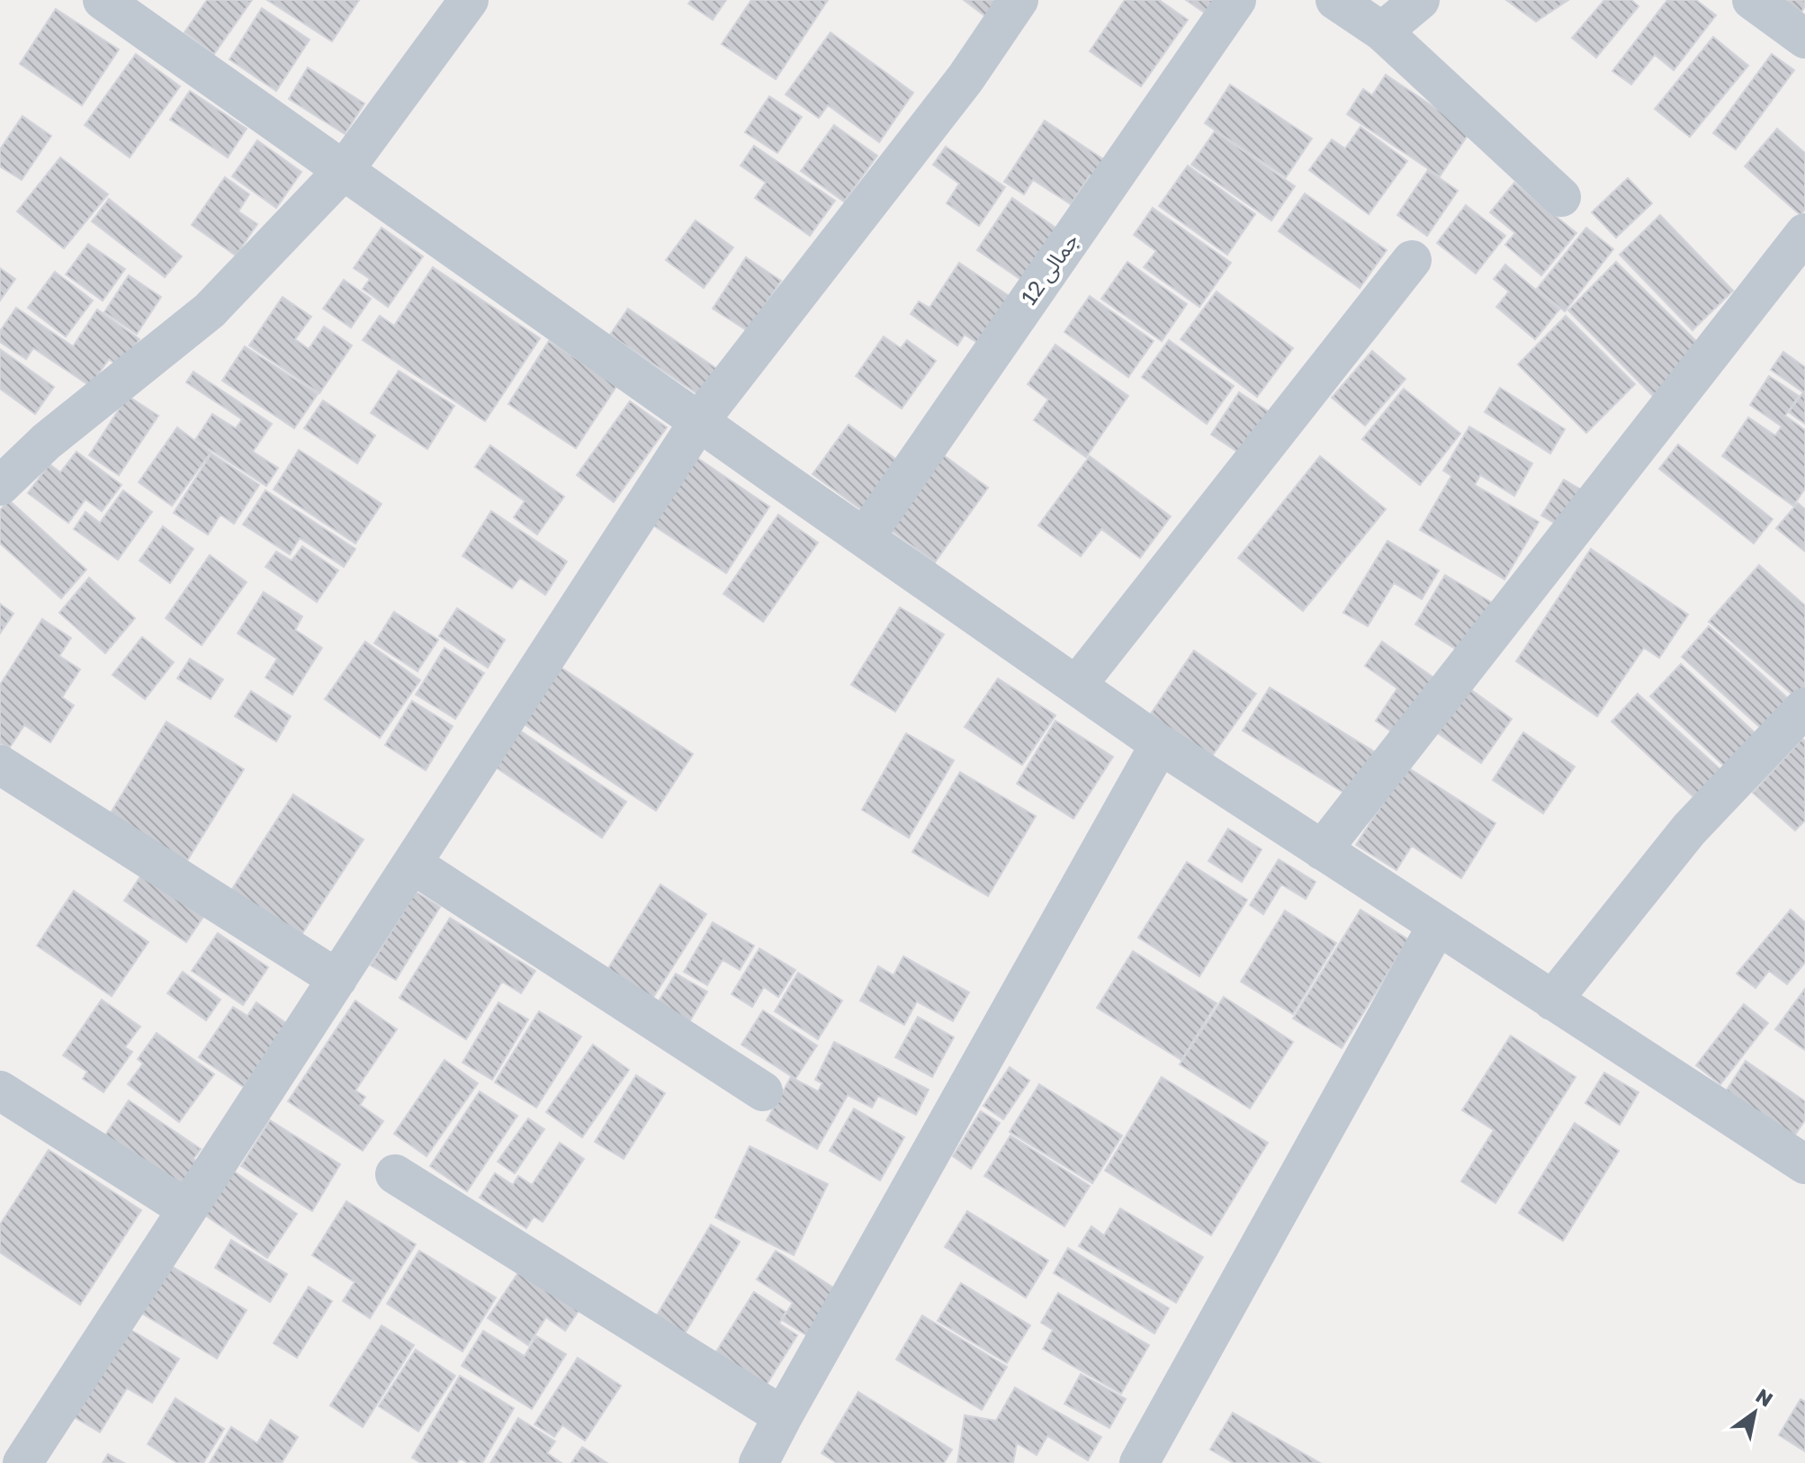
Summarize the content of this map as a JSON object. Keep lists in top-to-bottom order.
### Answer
{
  "streets": {
    "street": ["جمالی 12"]
  },
  "north": "top right"
}
